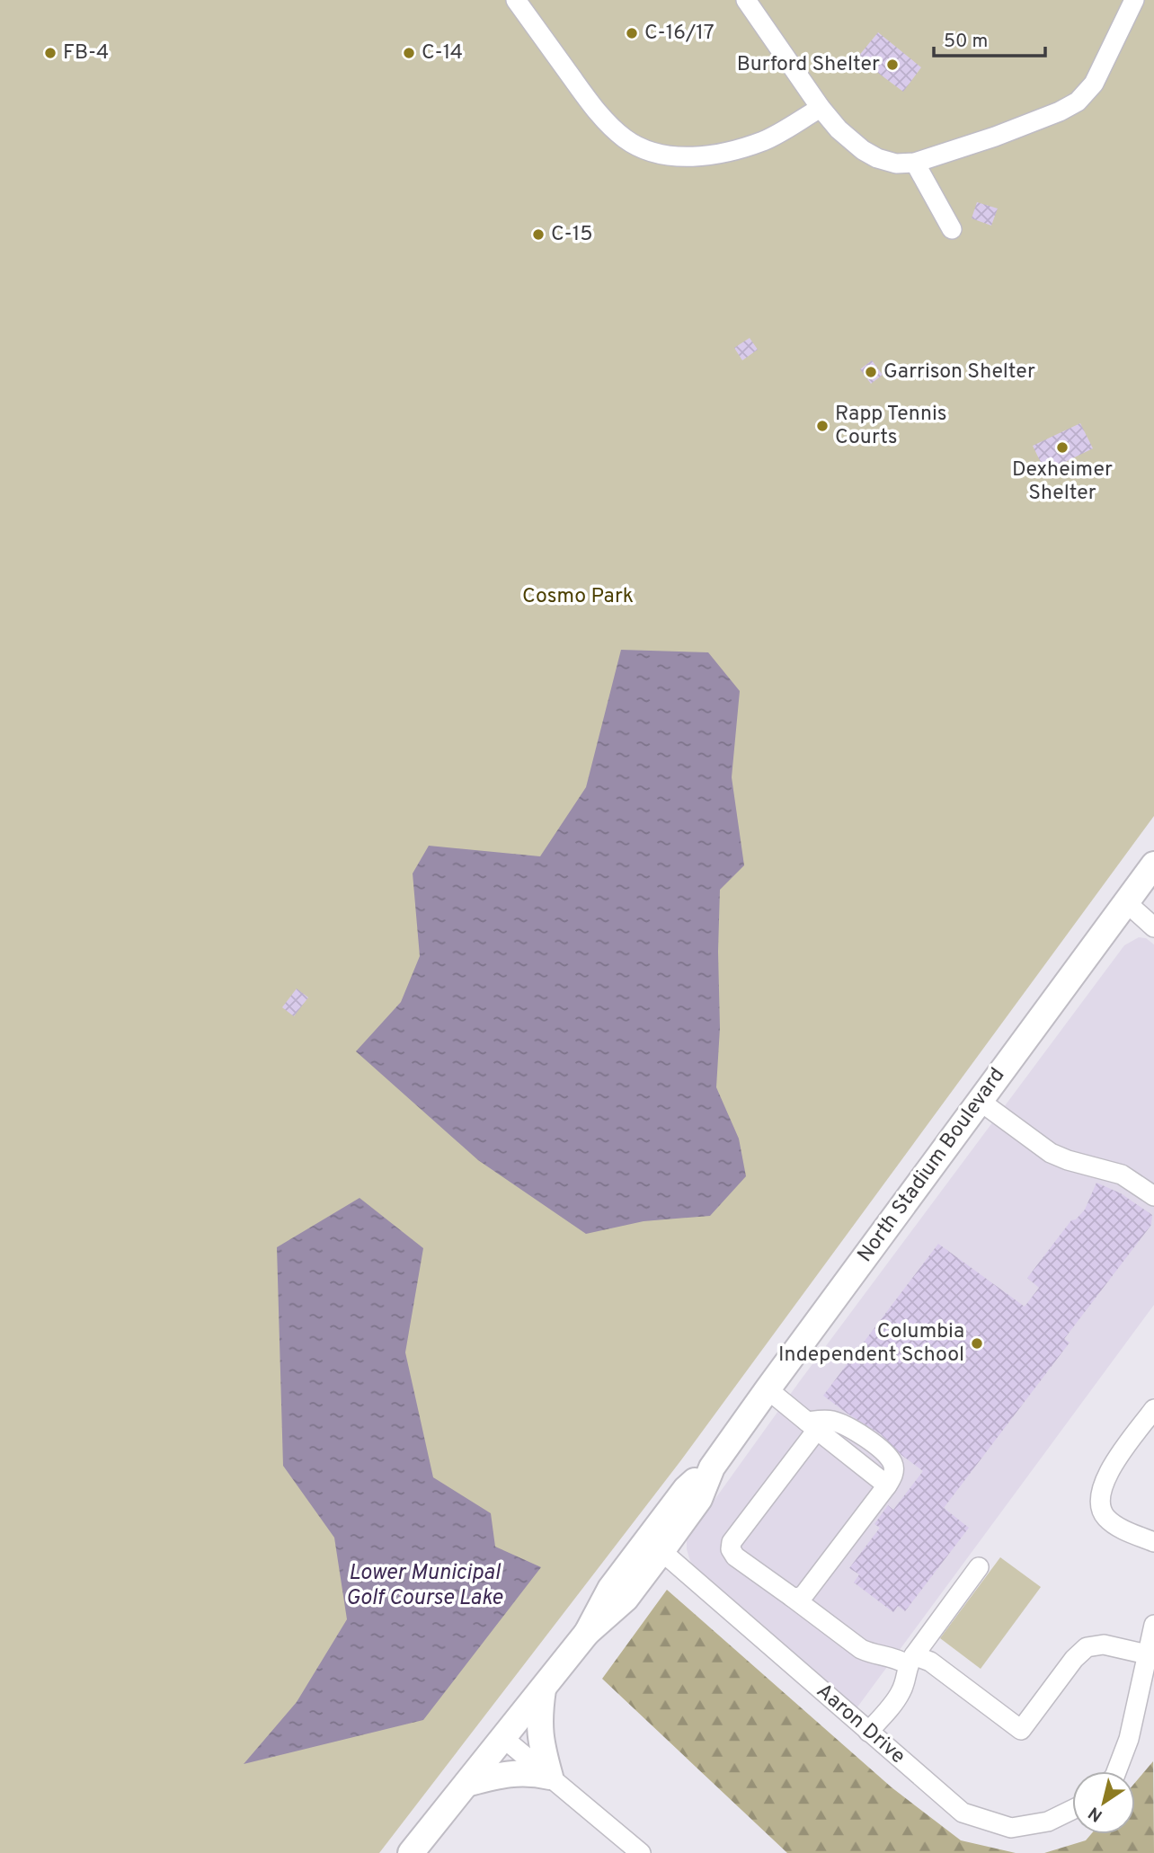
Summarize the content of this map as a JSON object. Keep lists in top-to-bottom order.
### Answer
{
  "streets": {
    "main road": ["North Stadium Boulevard"],
    "street": ["Aaron Drive"]
  },
  "crossings": [
    ["North Stadium Boulevard", "Aaron Drive"]
  ],
  "water": ["Lower Municipal Golf Course Lake"],
  "parks": ["Cosmo Park"],
  "places": [
    "C-16/17",
    "FB-4",
    "C-14",
    "Burford Shelter",
    "C-15",
    "Garrison Shelter",
    "Rapp Tennis Courts",
    "Dexheimer Shelter",
    "Columbia Independent School"
  ],
  "scale_bar": "50 m",
  "north": "bottom left"
}
